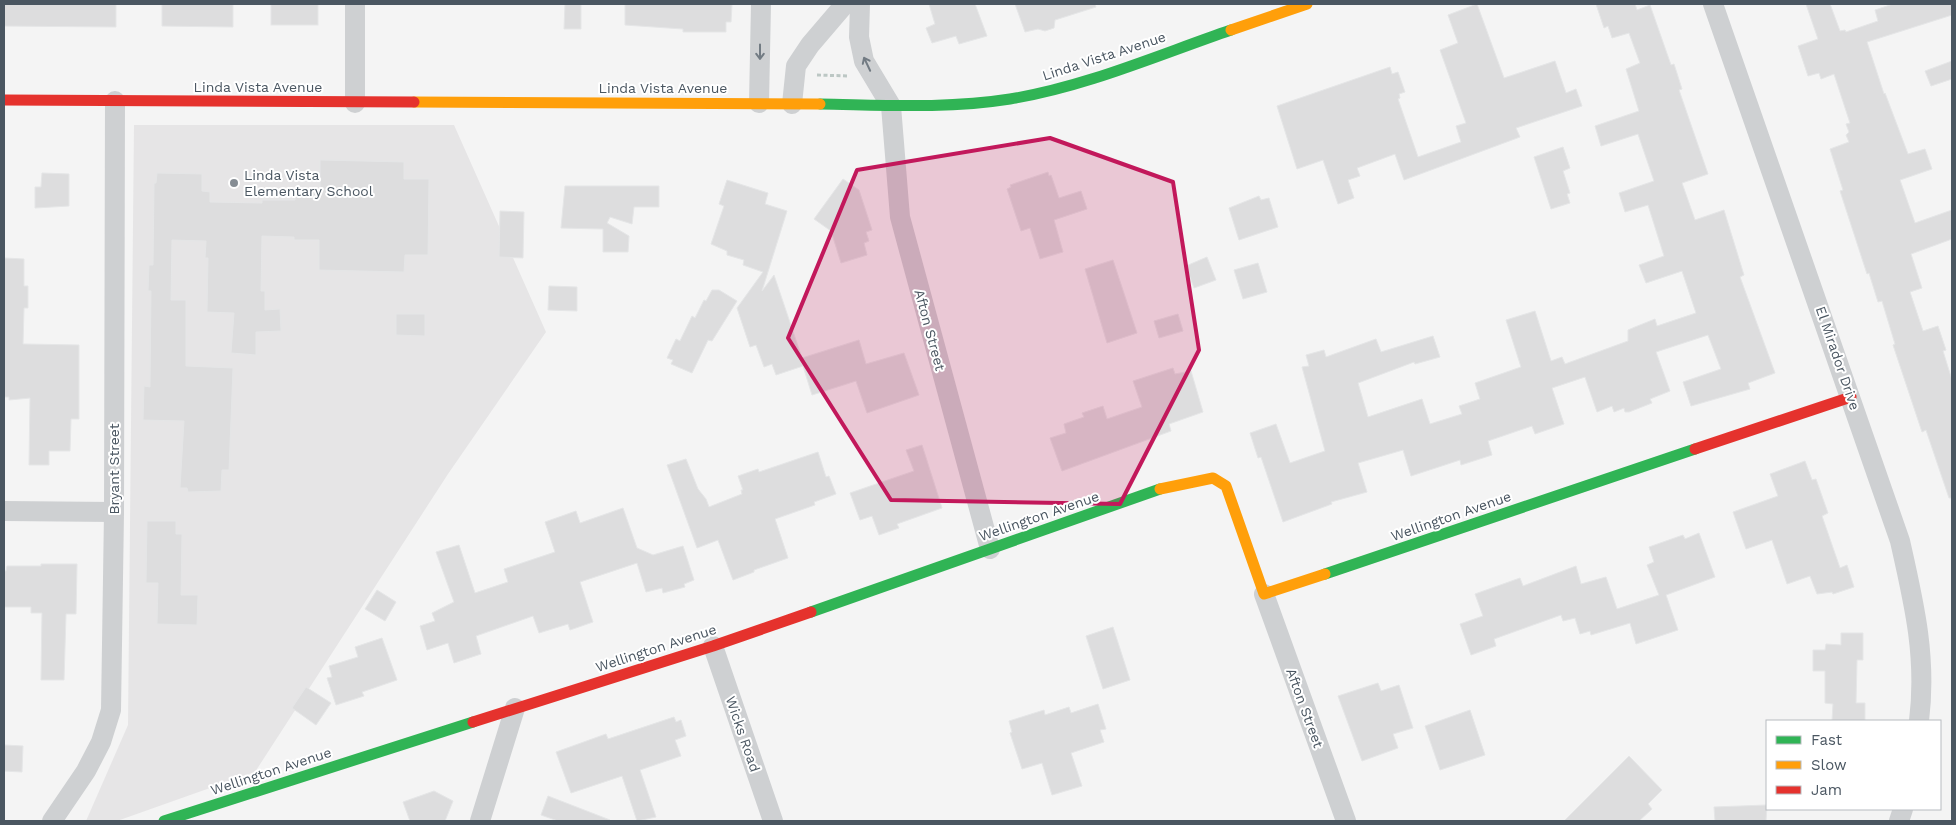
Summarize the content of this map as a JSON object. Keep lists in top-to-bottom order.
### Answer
{
  "streets": {
    "street": [
      "Linda Vista Avenue",
      "Afton Street",
      "El Mirador Drive",
      "Bryant Street",
      "Wellington Avenue",
      "Wicks Road"
    ]
  },
  "crossings": [
    ["Linda Vista Avenue", "Afton Street"],
    ["Linda Vista Avenue", "Bryant Street"],
    ["Afton Street", "Wellington Avenue"],
    ["El Mirador Drive", "Wellington Avenue"],
    ["Wellington Avenue", "Wicks Road"]
  ],
  "places": ["Linda Vista Elementary School"],
  "legend": ["Fast", "Slow", "Jam"]
}
